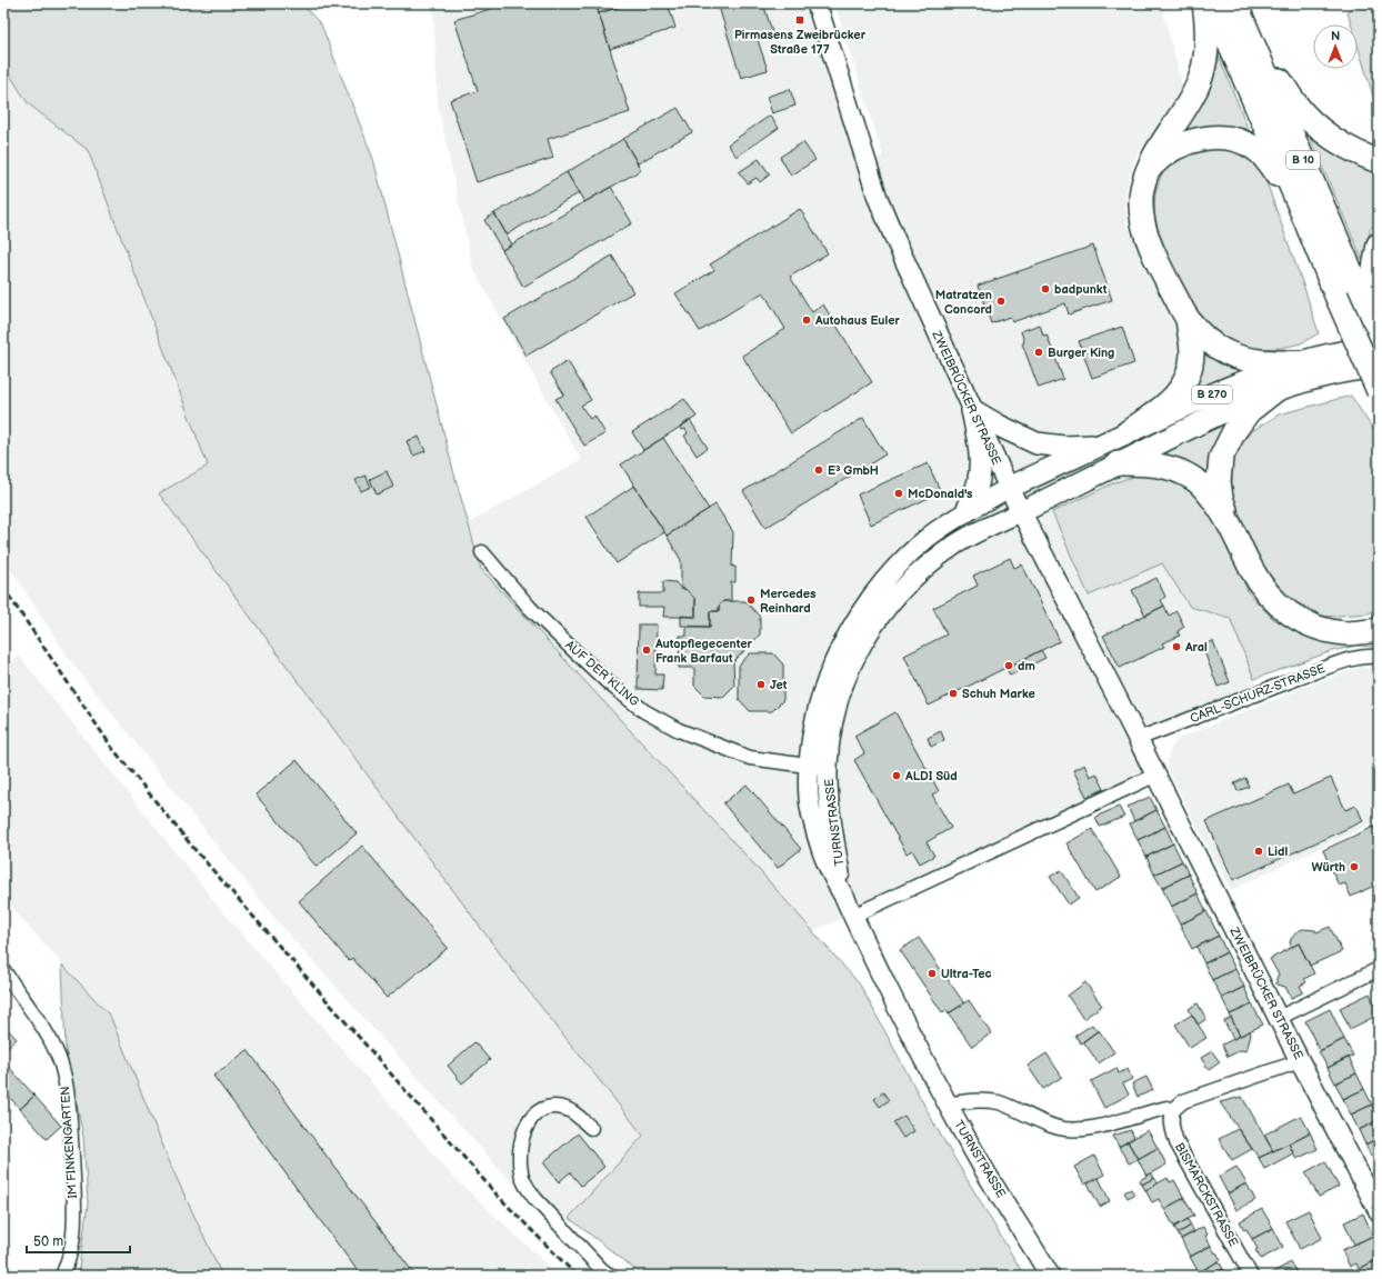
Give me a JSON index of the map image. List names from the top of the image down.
{
  "streets": {
    "highway": ["B 10"],
    "main road": ["B 270"],
    "street": [
      "ZWEIBRÜCKER STRASSE",
      "AUF DER KLING",
      "CARL-SCHURZ-STRASSE",
      "TURNSTRASSE",
      "IM FINKENGARTEN",
      "BISMARCKSTRASSE"
    ]
  },
  "crossings": [
    ["B 270", "ZWEIBRÜCKER STRASSE"],
    ["B 270", "TURNSTRASSE"],
    ["ZWEIBRÜCKER STRASSE", "CARL-SCHURZ-STRASSE"],
    ["ZWEIBRÜCKER STRASSE", "TURNSTRASSE"],
    ["AUF DER KLING", "TURNSTRASSE"]
  ],
  "places": {
    "transit": ["Pirmasens Zweibrücker Straße 177"],
    "other": [
      "badpunkt",
      "Matratzen Concord",
      "Autohaus Euler",
      "Burger King",
      "E³ GmbH",
      "McDonald's",
      "Mercedes Reinhard",
      "Aral",
      "Autopflegecenter Frank Barfaut",
      "dm",
      "Jet",
      "Schuh Marke",
      "ALDI Süd",
      "Lidl",
      "Würth",
      "Ultra-Tec"
    ]
  },
  "scale_bar": "50 m",
  "north": "top"
}
